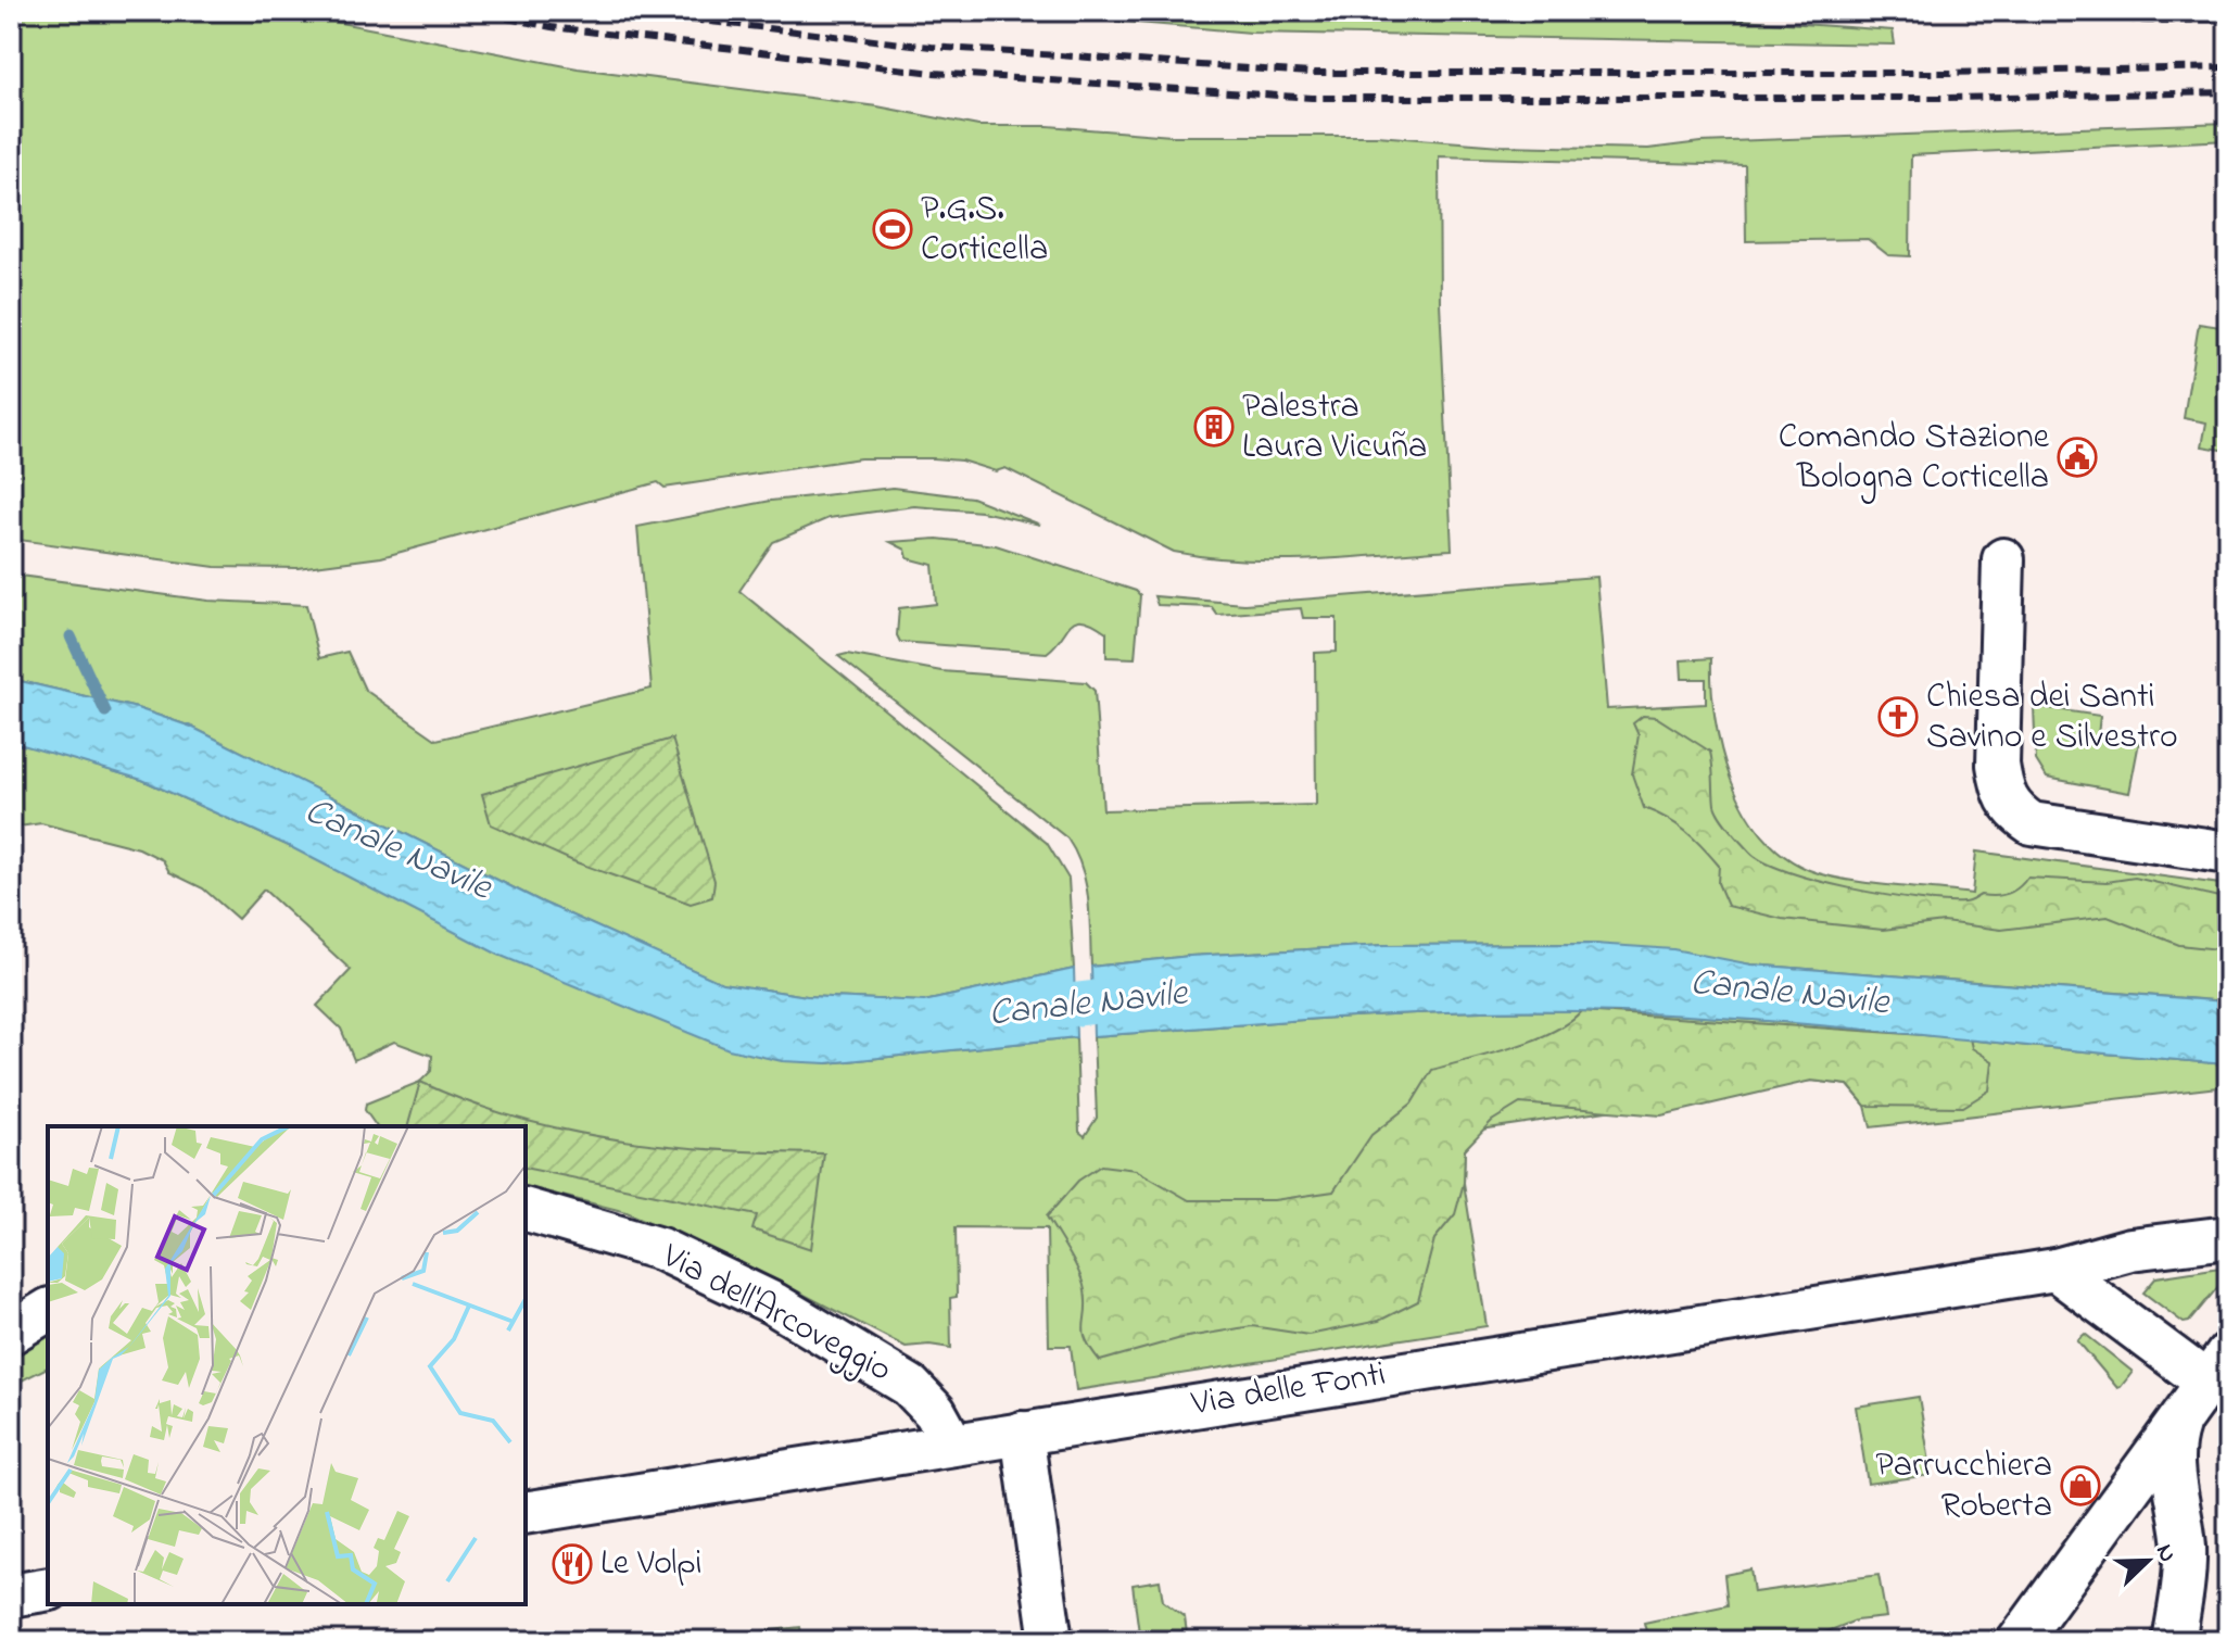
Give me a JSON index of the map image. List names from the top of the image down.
{
  "streets": {
    "street": ["Via dell'Arcoveggio", "Via delle Fonti"]
  },
  "crossings": [
    ["Via dell'Arcoveggio", "Via delle Fonti"]
  ],
  "water": ["Canale Navile"],
  "places": {
    "sports": ["P.G.S. Corticella"],
    "building": ["Palestra Laura Vicuña"],
    "public building": ["Comando Stazione Bologna Corticella"],
    "church": ["Chiesa dei Santi Savino e Silvestro"],
    "shop": ["Parrucchiera Roberta"],
    "restaurant": ["Le Volpi"]
  },
  "north": "top right"
}
